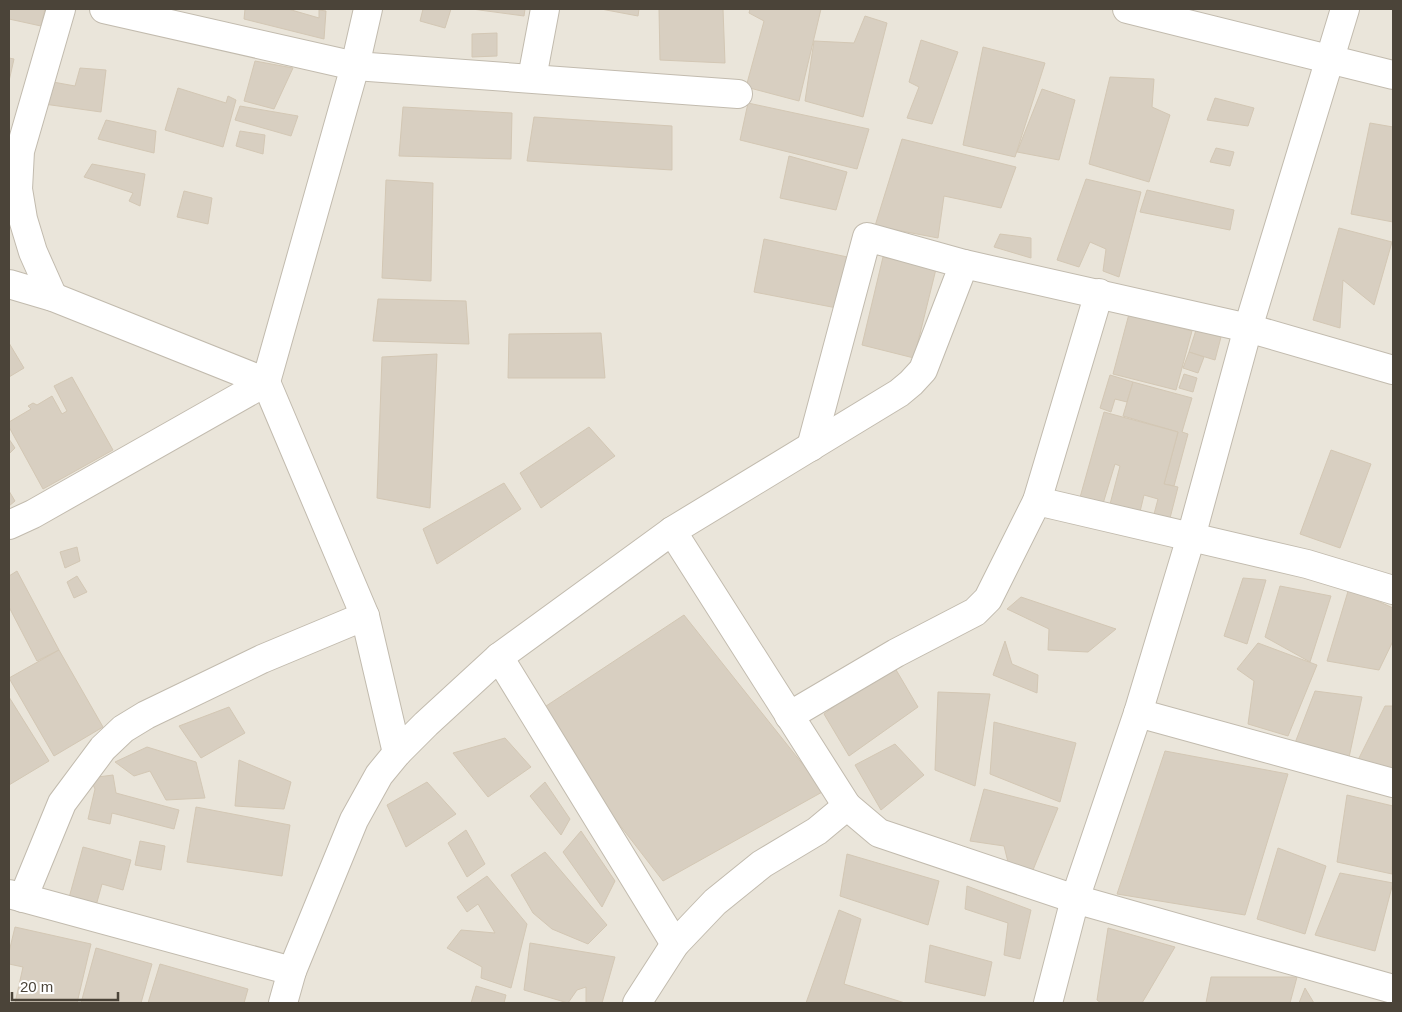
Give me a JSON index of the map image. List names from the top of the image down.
{
  "scale_bar": "20 m"
}
